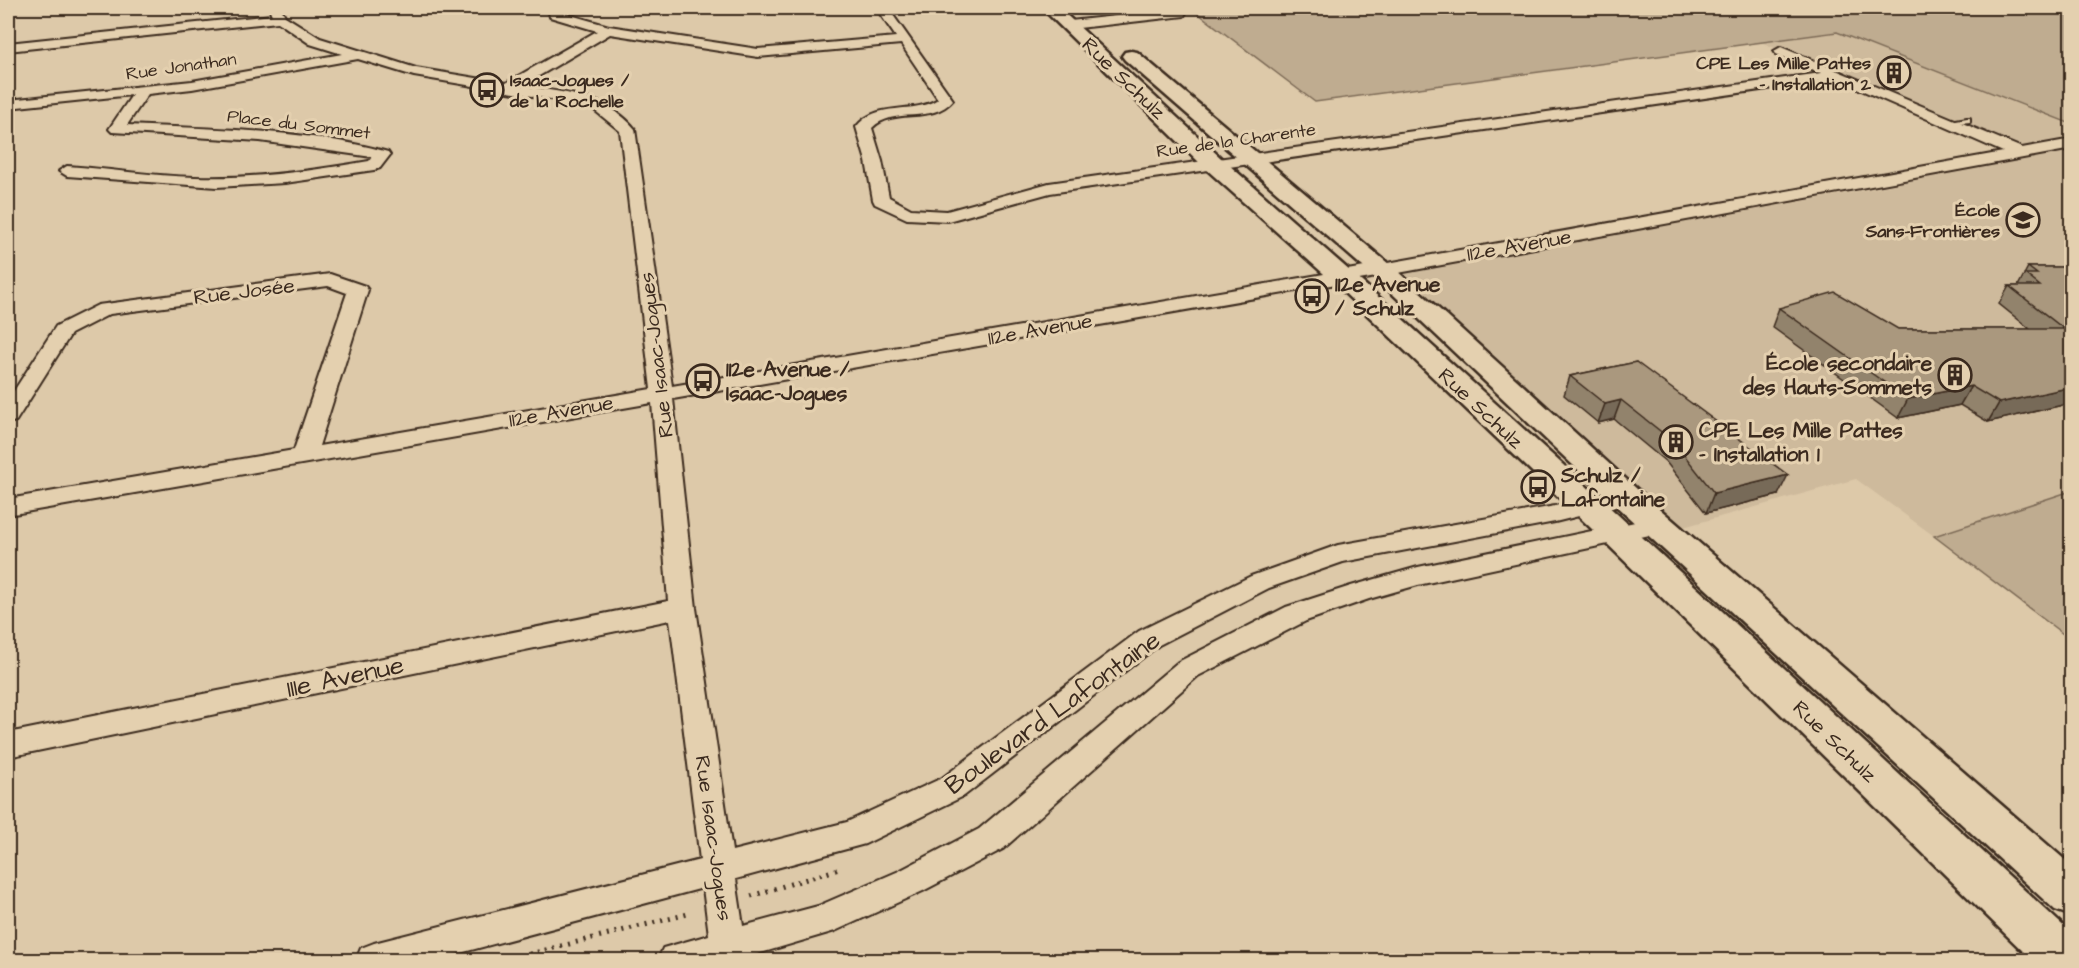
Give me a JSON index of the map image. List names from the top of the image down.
{
  "streets": {
    "street": [
      "Rue Jonathan",
      "Rue Schulz",
      "Place du Sommet",
      "Rue de la Charente",
      "112e Avenue",
      "Rue Josée",
      "Rue Isaac-Jogues",
      "111e Avenue",
      "Boulevard Lafontaine"
    ]
  },
  "crossings": [
    ["Rue Jonathan", "Place du Sommet"],
    ["Rue Jonathan", "Rue Isaac-Jogues"],
    ["Rue Schulz", "Rue de la Charente"],
    ["Rue Schulz", "112e Avenue"],
    ["Rue Schulz", "Boulevard Lafontaine"],
    ["112e Avenue", "Rue Josée"],
    ["112e Avenue", "Rue Isaac-Jogues"],
    ["Rue Isaac-Jogues", "111e Avenue"],
    ["Rue Isaac-Jogues", "Boulevard Lafontaine"]
  ],
  "places": {
    "building": ["CPE Les Mille Pattes - Installation 2", "École secondaire des Hauts-Sommets", "CPE Les Mille Pattes - Installation 1"],
    "bus stop": [
      "Isaac-Jogues / de la Rochelle",
      "112e Avenue / Schulz",
      "112e Avenue / Isaac-Jogues",
      "Schulz / Lafontaine"
    ],
    "school or university": ["École Sans-Frontières"]
  }
}
